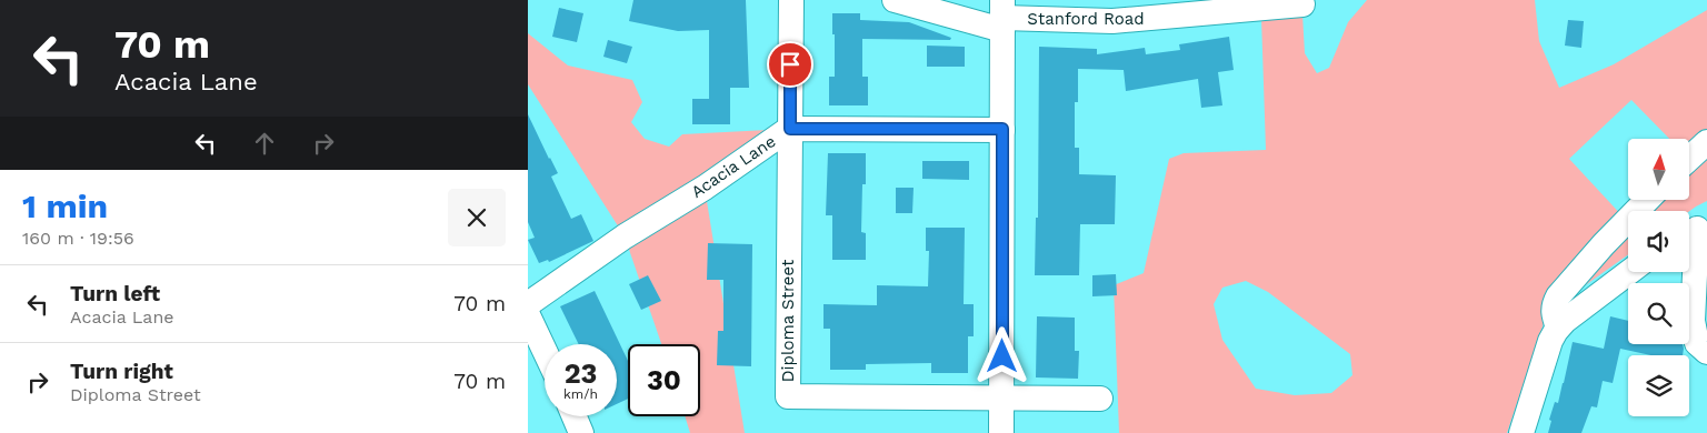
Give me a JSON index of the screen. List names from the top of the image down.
{
  "streets": {
    "street": ["Stanford Road", "Acacia Lane", "Diploma Street"]
  },
  "crossings": [
    ["Acacia Lane", "Diploma Street"]
  ],
  "north": "top",
  "page": {
    "turn": ["70 m", "Acacia Lane"],
    "heading": ["1 min", "160 m · 19:56"],
    "list": [
      {
        "name": "Turn left",
        "note": "Acacia Lane",
        "value": "70 m"
      },
      {
        "name": "Turn right",
        "note": "Diploma Street",
        "value": "70 m"
      }
    ],
    "speed": "23 km/h",
    "limit": "30"
  }
}
